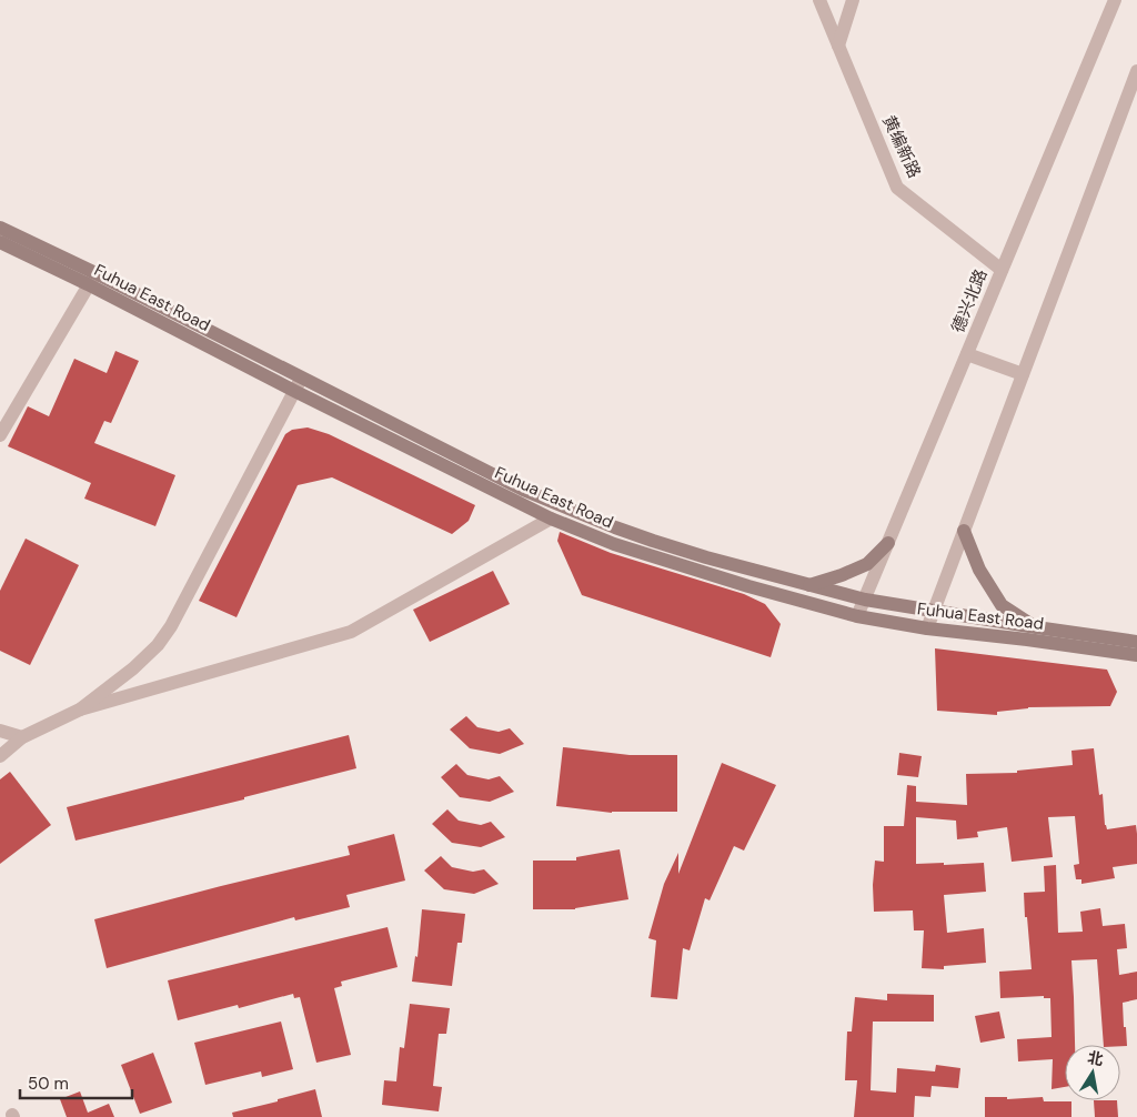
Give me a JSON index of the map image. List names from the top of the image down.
{
  "streets": {
    "main road": ["Fuhua East Road"],
    "street": ["黄编新路", "德兴北路"]
  },
  "crossings": [
    ["黄编新路", "德兴北路"],
    ["Fuhua East Road", "德兴北路"]
  ],
  "scale_bar": "50 m",
  "north": "top"
}
